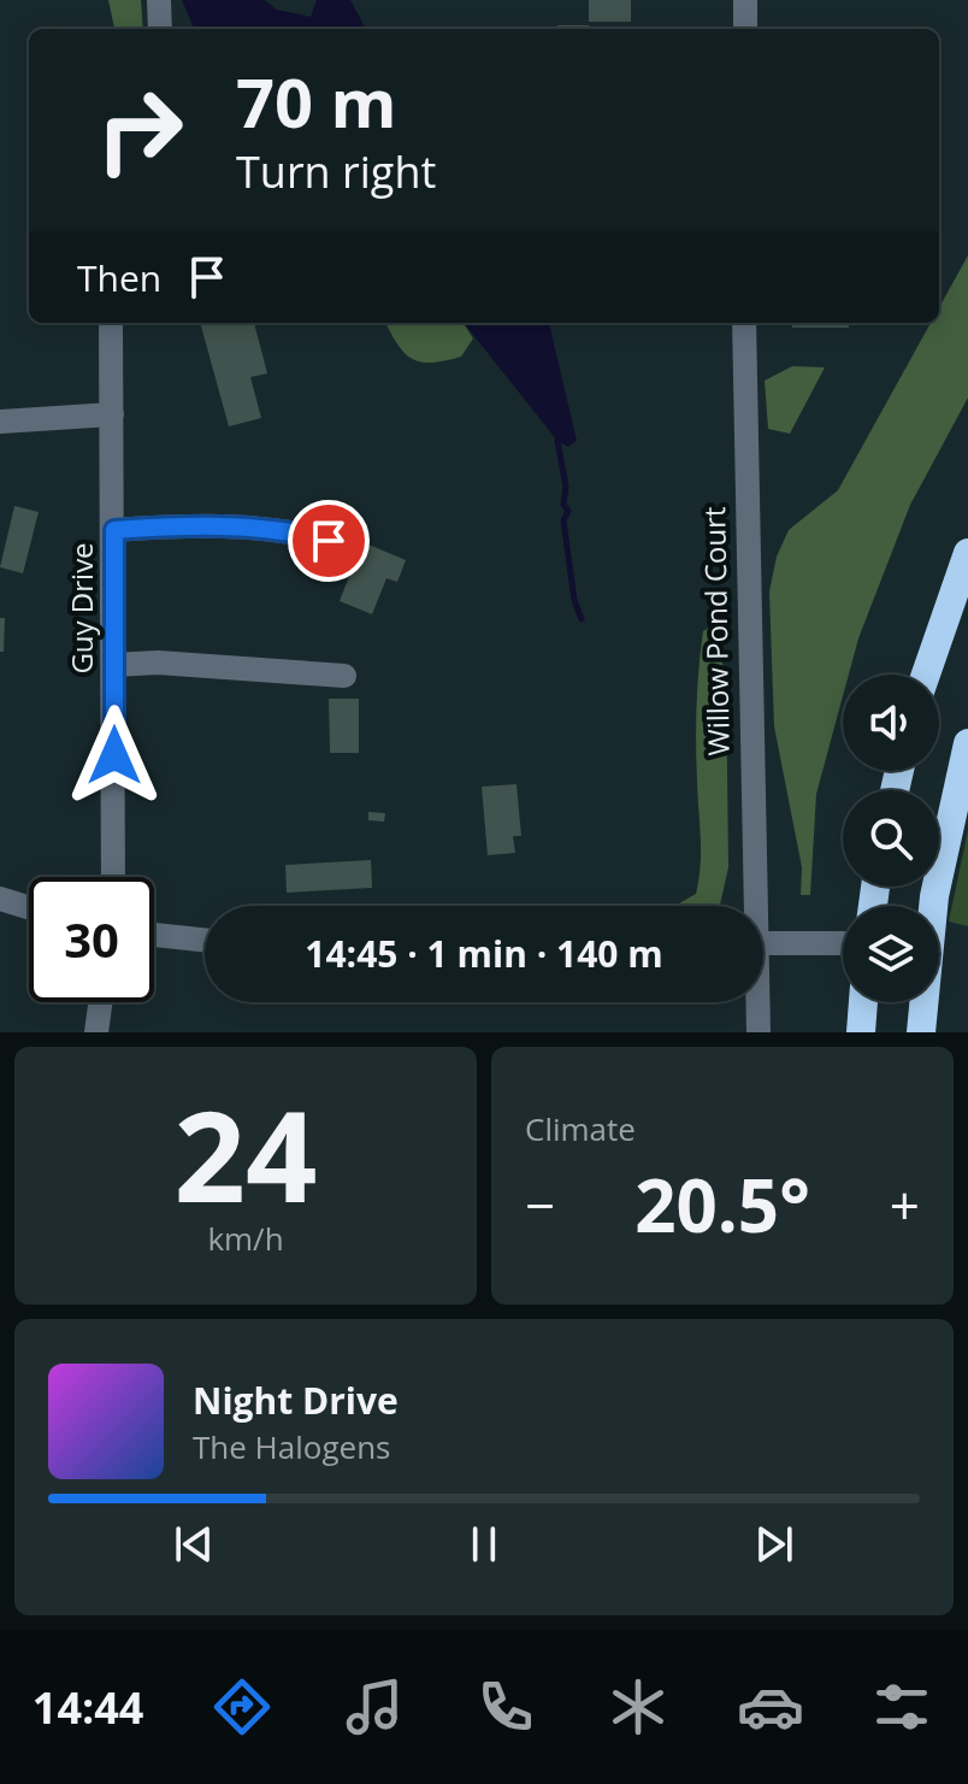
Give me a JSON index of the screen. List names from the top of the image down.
{
  "streets": {
    "street": ["Guy Drive", "Willow Pond Court"]
  },
  "page": {
    "turn": ["70 m", "Turn right"],
    "then": "Then",
    "limit": "30",
    "trip": "14:45 · 1 min · 140 m",
    "tile": [
      ["24", "km/h"],
      "Climate"
    ],
    "heat": ["−", "20.5°", "+"],
    "song": ["Night Drive", "The Halogens"],
    "tabs": "14:44"
  }
}
